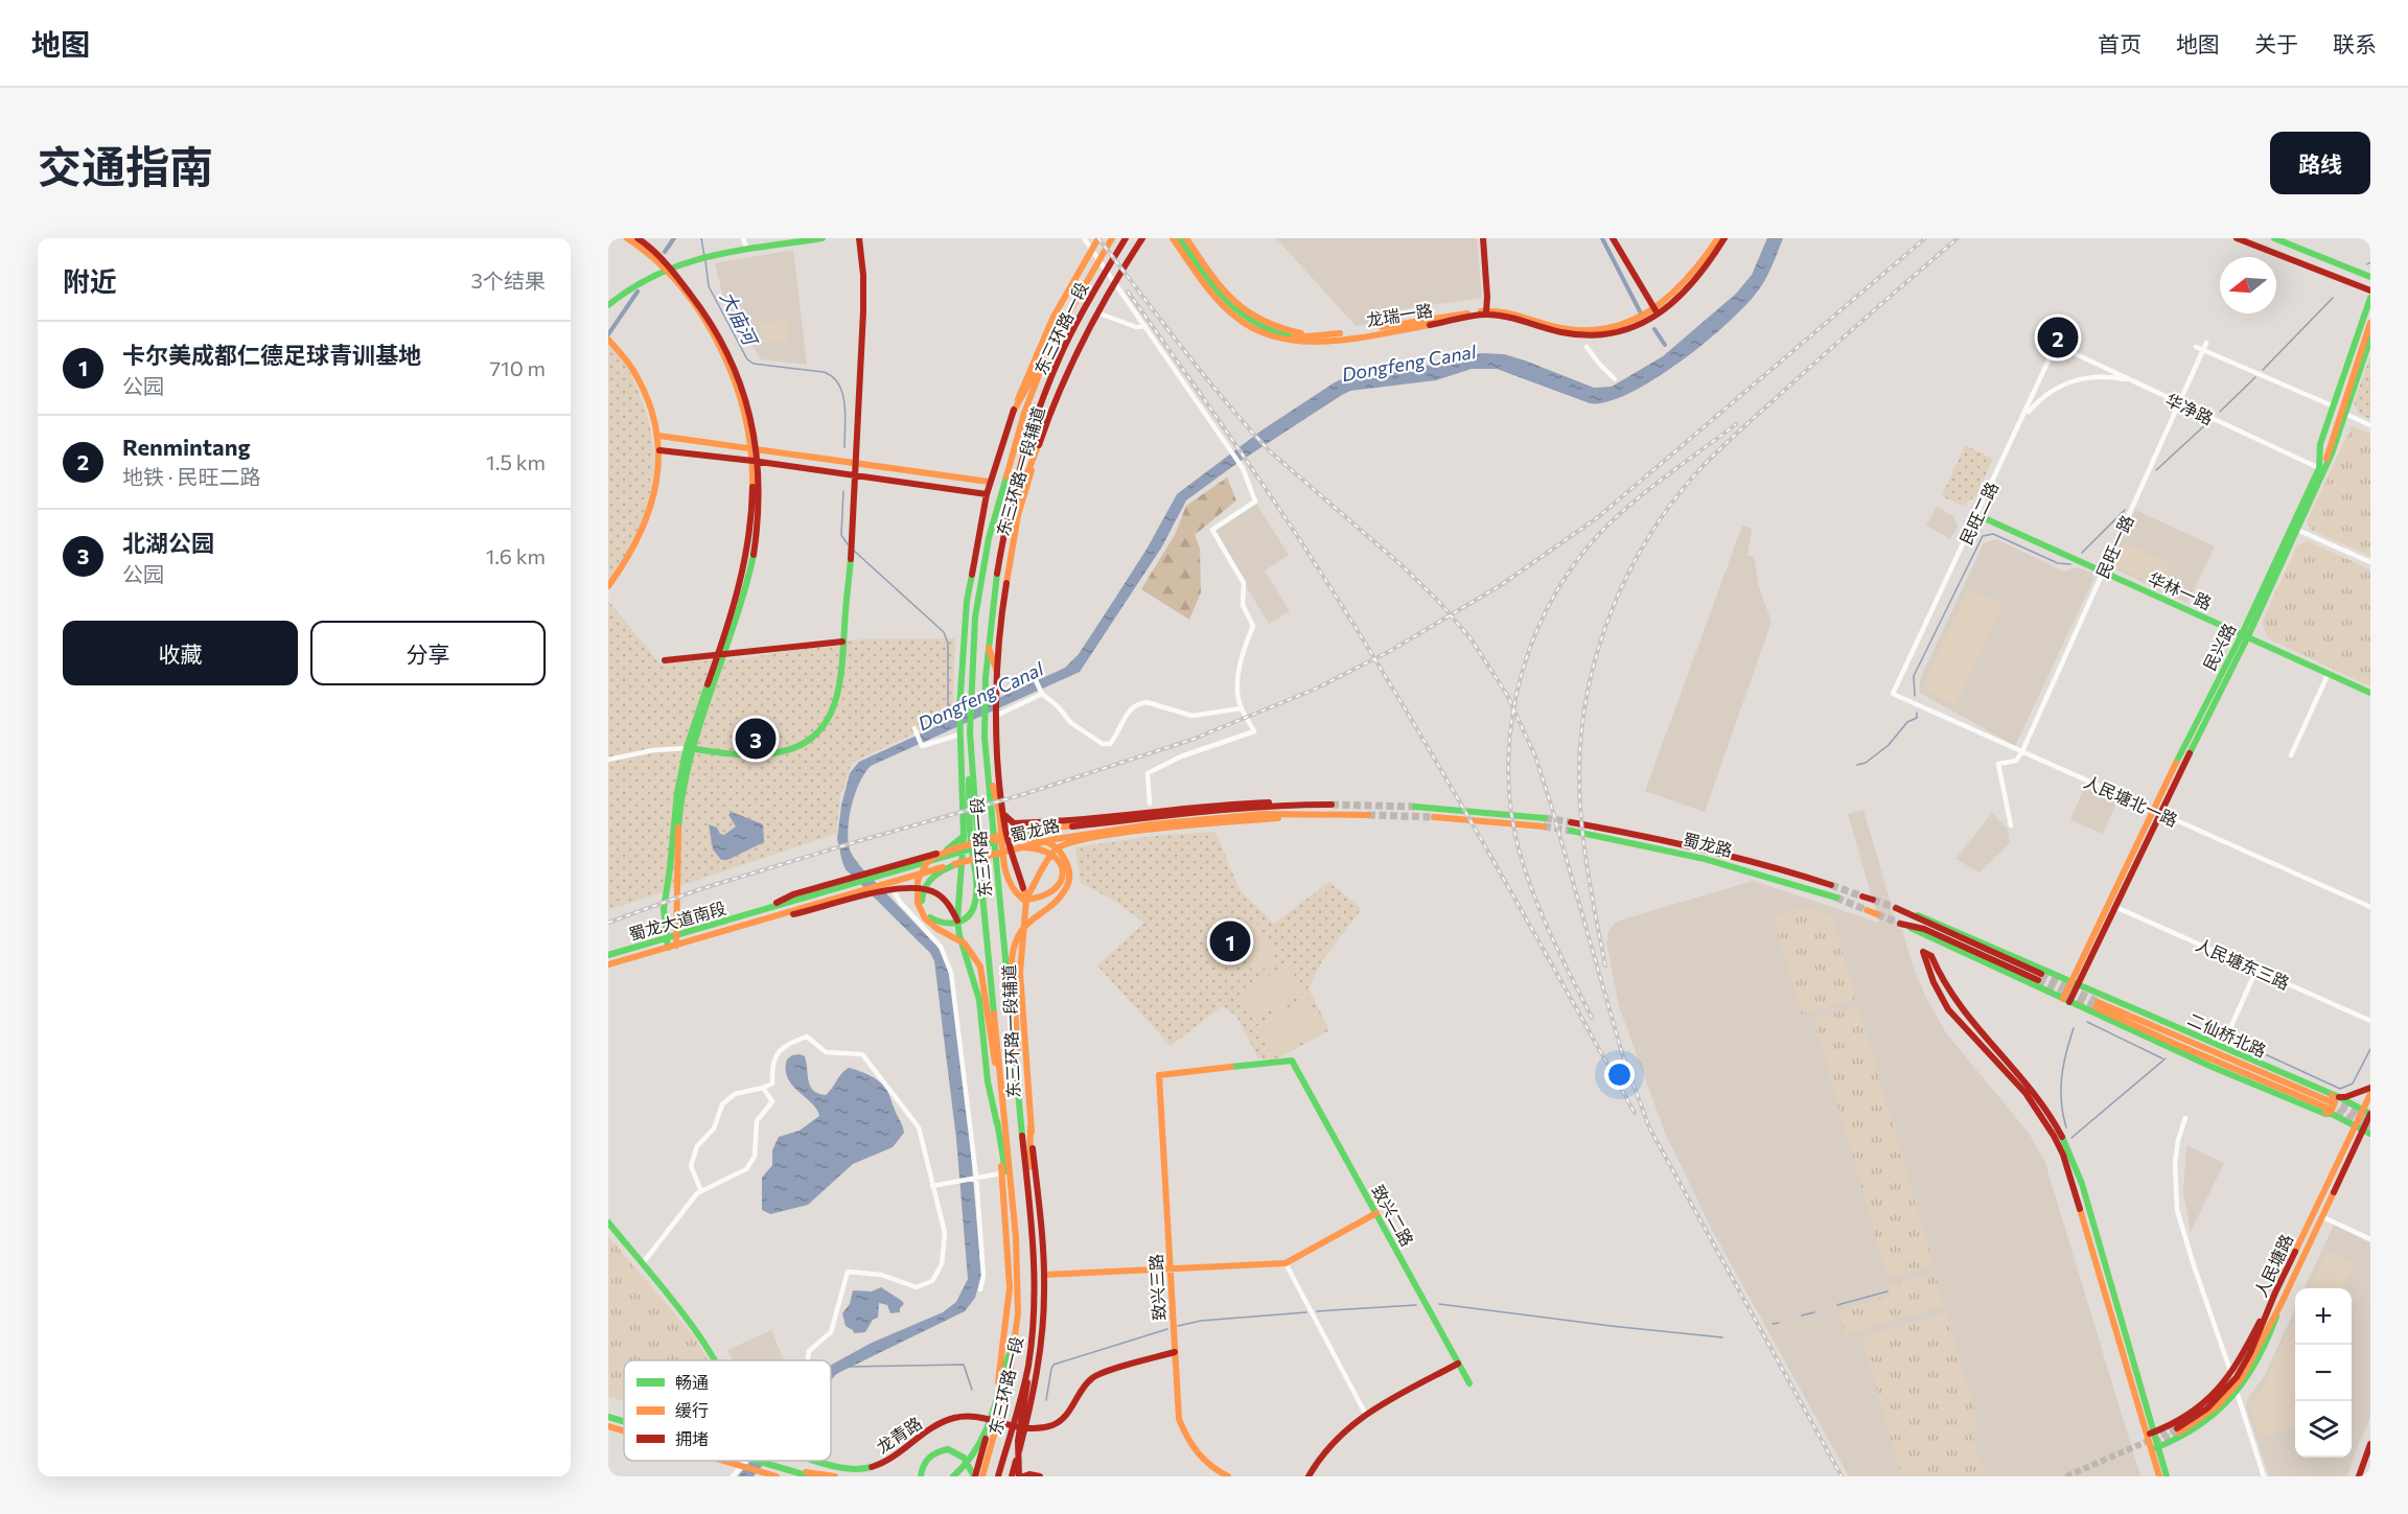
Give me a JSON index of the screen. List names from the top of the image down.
{
  "streets": {
    "main road": [
      "龙瑞一路",
      "东三环路一段",
      "东三环路一段辅道",
      "华林一路",
      "民兴路",
      "蜀龙路",
      "蜀龙大道南段",
      "二仙桥北路",
      "致兴二路",
      "人民塘路",
      "致兴三路",
      "龙青路"
    ],
    "street": [
      "华净路",
      "民旺二路",
      "民旺一路",
      "人民塘北一路",
      "人民塘东三路"
    ]
  },
  "crossings": [
    ["华净路", "民旺二路"],
    ["华净路", "民旺一路"],
    ["华净路", "民兴路"],
    ["东三环路一段辅道", "龙青路"],
    ["民旺二路", "华林一路"],
    ["民旺二路", "人民塘北一路"],
    ["民旺一路", "华林一路"],
    ["民旺一路", "人民塘北一路"],
    ["华林一路", "民兴路"],
    ["民兴路", "人民塘北一路"],
    ["民兴路", "人民塘东三路"],
    ["民兴路", "二仙桥北路"],
    ["蜀龙路", "蜀龙大道南段"],
    ["二仙桥北路", "人民塘路"],
    ["致兴二路", "致兴三路"],
    ["致兴三路", "龙青路"]
  ],
  "water": ["大庙河", "Dongfeng Canal"],
  "legend": ["畅通", "缓行", "拥堵"],
  "north": "left",
  "page": {
    "header": "地图",
    "nav": [
      "首页",
      "地图",
      "关于",
      "联系"
    ],
    "title": "交通指南",
    "buttons": [
      "路线",
      ["收藏", "分享"]
    ],
    "heading": ["附近", "3个结果"],
    "pins": ["2", "3", "1"],
    "list": [
      {
        "mark": "1",
        "name": "卡尔美成都仁德足球青训基地",
        "note": "公园",
        "value": "710 m"
      },
      {
        "mark": "2",
        "name": "Renmintang",
        "note": "地铁 · 民旺二路",
        "value": "1.5 km"
      },
      {
        "mark": "3",
        "name": "北湖公园",
        "note": "公园",
        "value": "1.6 km"
      }
    ],
    "map_buttons": ["+", "−"]
  }
}
